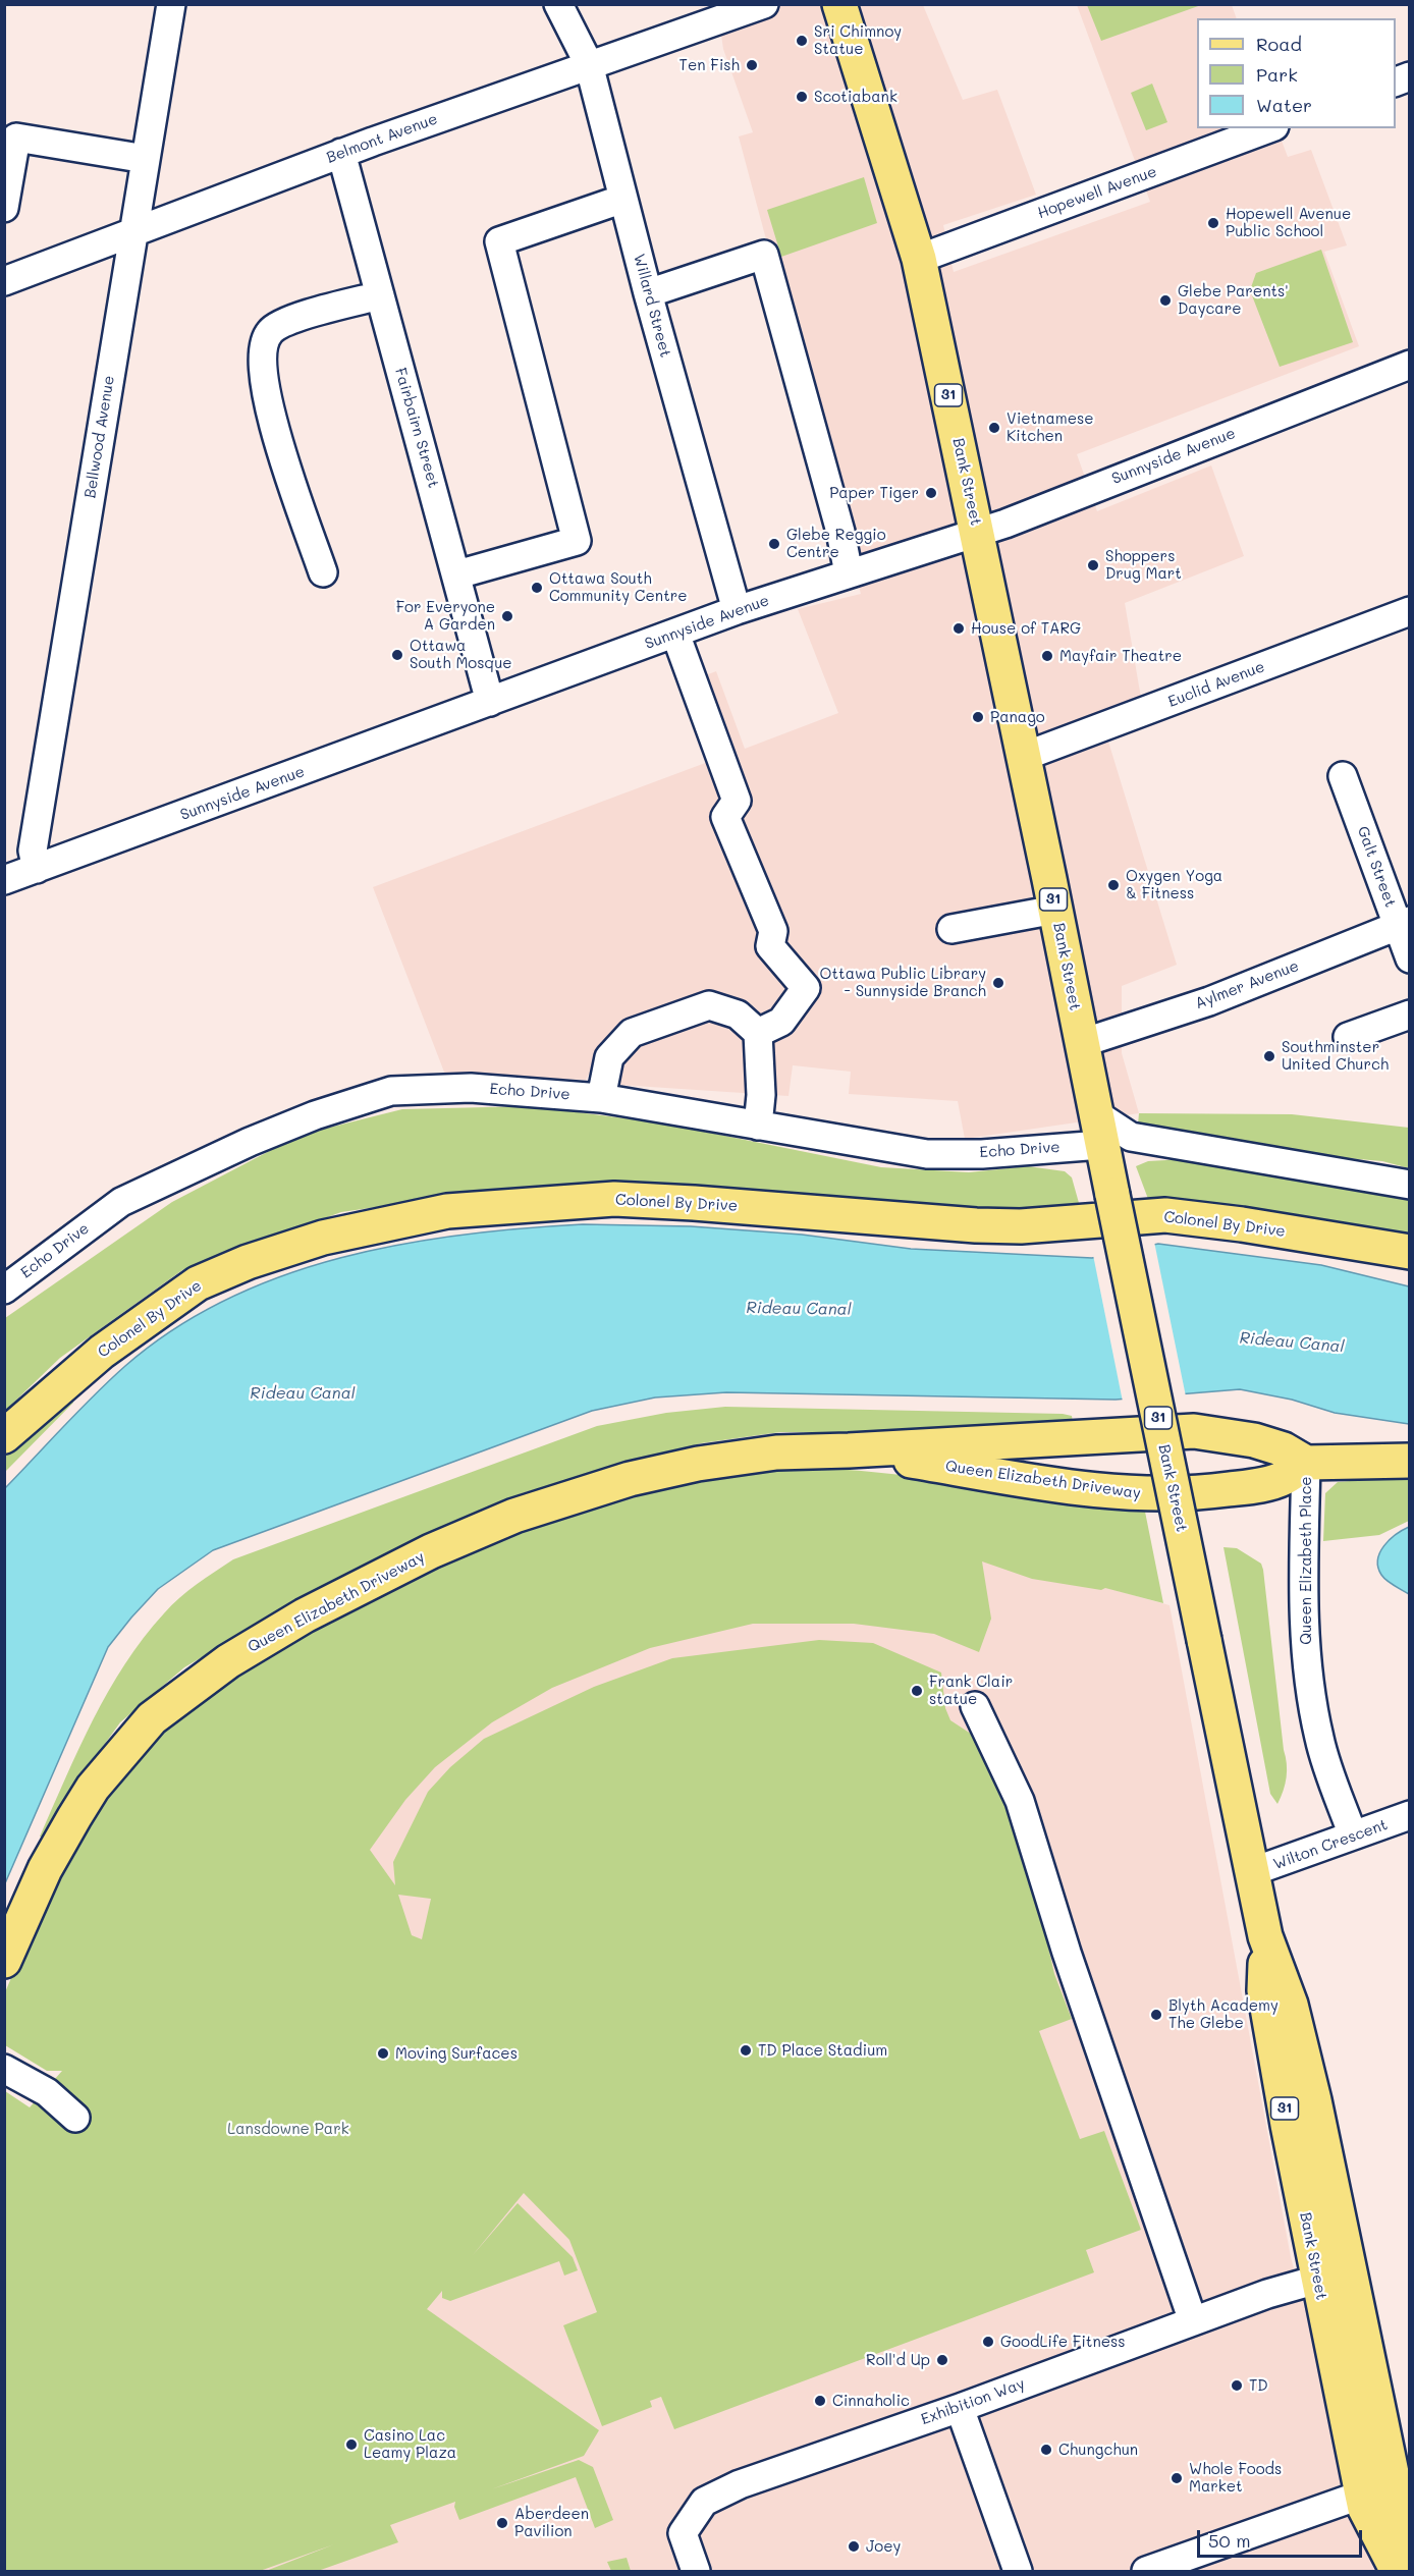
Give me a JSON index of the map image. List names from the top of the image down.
{
  "streets": {
    "main road": [
      "31",
      "Bank Street",
      "Colonel By Drive",
      "Queen Elizabeth Driveway"
    ],
    "street": [
      "Belmont Avenue",
      "Hopewell Avenue",
      "Willard Street",
      "Fairbairn Street",
      "Bellwood Avenue",
      "Sunnyside Avenue",
      "Euclid Avenue",
      "Galt Street",
      "Aylmer Avenue",
      "Echo Drive",
      "Queen Elizabeth Place",
      "Wilton Crescent",
      "Exhibition Way"
    ]
  },
  "crossings": [
    ["Belmont Avenue", "Willard Street"],
    ["Belmont Avenue", "Fairbairn Street"],
    ["Belmont Avenue", "Bellwood Avenue"],
    ["Hopewell Avenue", "Bank Street"],
    ["Willard Street", "Sunnyside Avenue"],
    ["Fairbairn Street", "Sunnyside Avenue"],
    ["Bellwood Avenue", "Sunnyside Avenue"],
    ["Sunnyside Avenue", "Bank Street"],
    ["Bank Street", "Euclid Avenue"],
    ["Bank Street", "Aylmer Avenue"],
    ["Bank Street", "Echo Drive"],
    ["Bank Street", "Wilton Crescent"],
    ["Bank Street", "Exhibition Way"],
    ["Galt Street", "Aylmer Avenue"],
    ["Queen Elizabeth Driveway", "Queen Elizabeth Place"],
    ["Queen Elizabeth Place", "Wilton Crescent"]
  ],
  "water": ["Rideau Canal"],
  "parks": ["Lansdowne Park"],
  "places": [
    "Sri Chimnoy Statue",
    "Ten Fish",
    "Scotiabank",
    "Hopewell Avenue Public School",
    "Glebe Parents' Daycare",
    "Vietnamese Kitchen",
    "Paper Tiger",
    "Glebe Reggio Centre",
    "Shoppers Drug Mart",
    "Ottawa South Community Centre",
    "For Everyone A Garden",
    "House of TARG",
    "Ottawa South Mosque",
    "Mayfair Theatre",
    "Panago",
    "Oxygen Yoga & Fitness",
    "Ottawa Public Library - Sunnyside Branch",
    "Southminster United Church",
    "Frank Clair statue",
    "Blyth Academy The Glebe",
    "TD Place Stadium",
    "Moving Surfaces",
    "GoodLife Fitness",
    "Roll'd Up",
    "TD",
    "Cinnaholic",
    "Casino Lac Leamy Plaza",
    "Chungchun",
    "Whole Foods Market",
    "Aberdeen Pavilion",
    "Joey"
  ],
  "legend": ["Road", "Park", "Water"],
  "scale_bar": "50 m"
}
